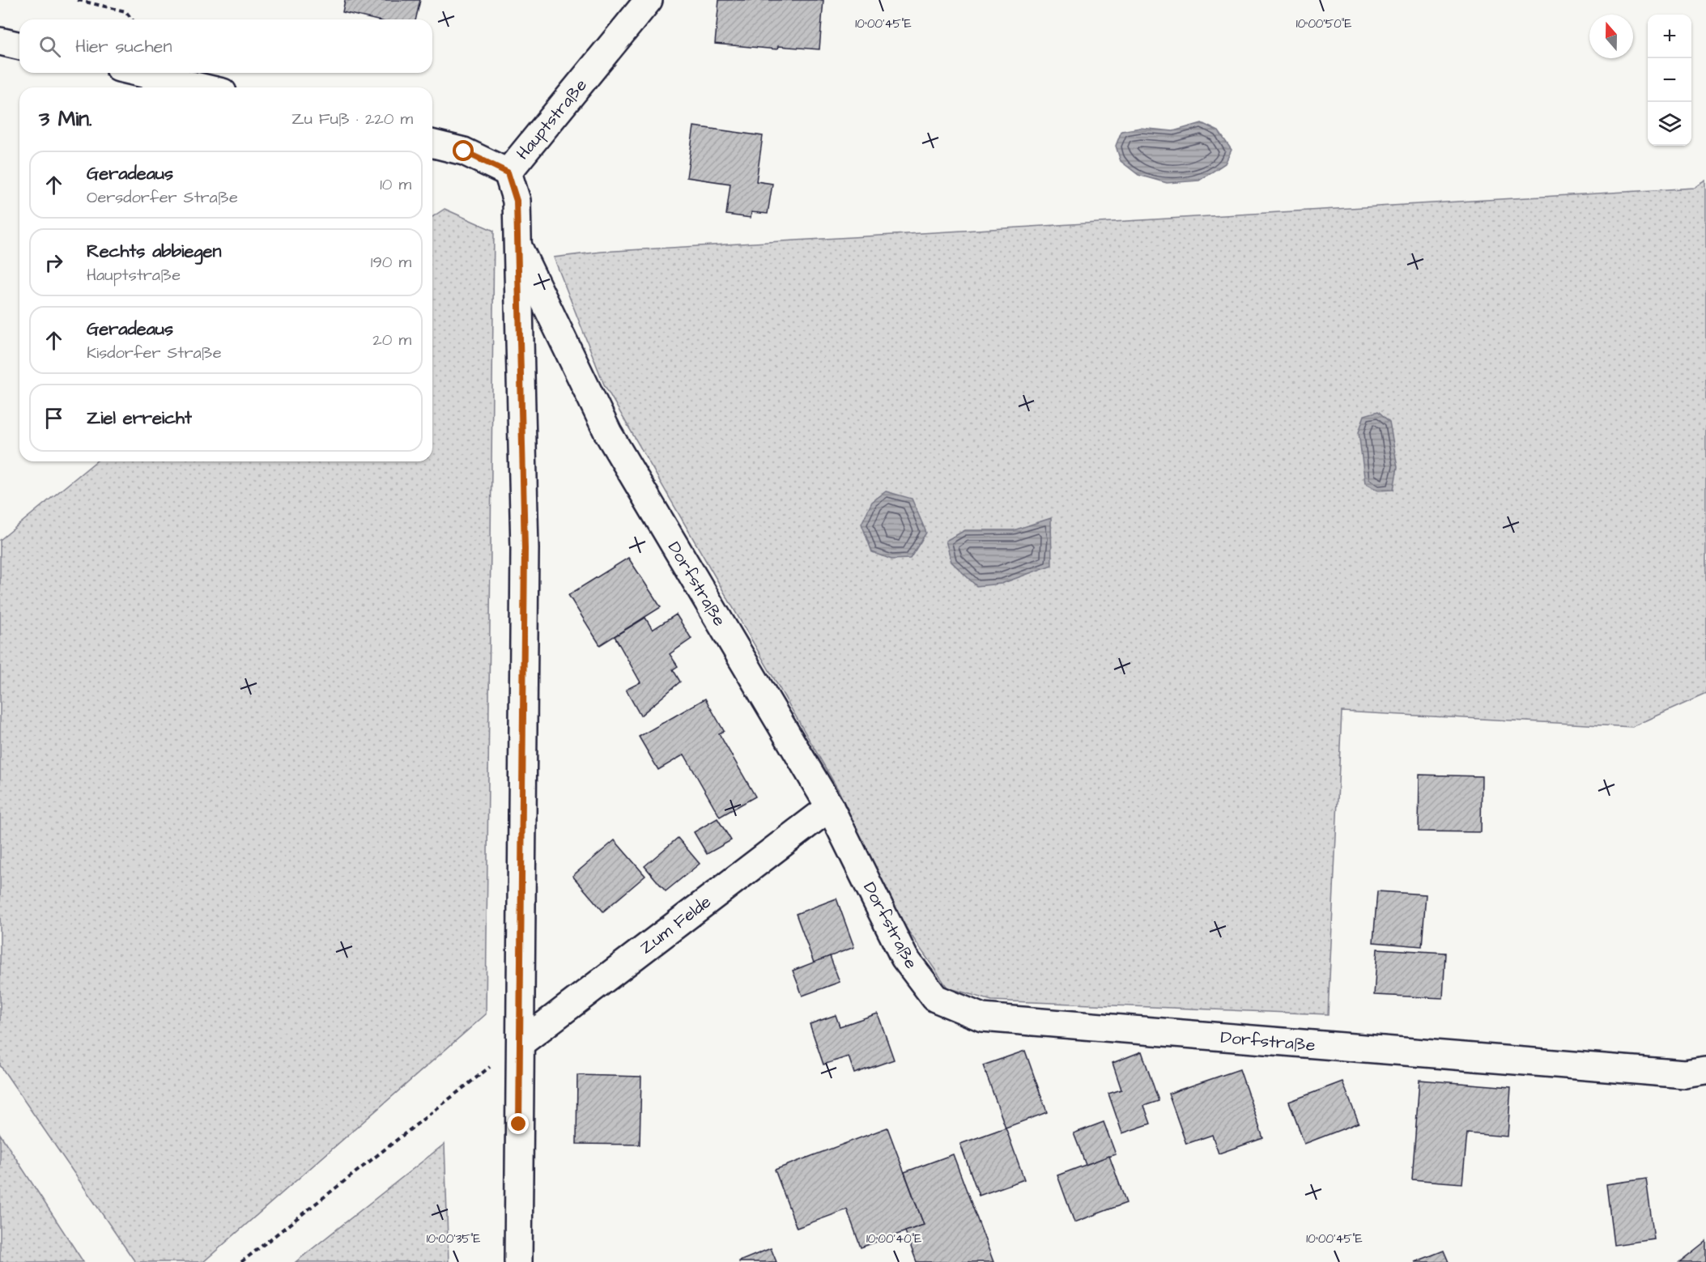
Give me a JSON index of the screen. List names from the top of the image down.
{
  "streets": {
    "street": ["Hauptstraße", "Dorfstraße", "Zum Felde"]
  },
  "crossings": [
    ["Hauptstraße", "Dorfstraße"],
    ["Hauptstraße", "Zum Felde"],
    ["Dorfstraße", "Zum Felde"]
  ],
  "north": "top",
  "page": {
    "map_buttons": ["+", "−"],
    "search": "Hier suchen",
    "heading": ["3 Min.", "Zu Fuß · 220 m"],
    "list": [
      ["Geradeaus", "Oersdorfer Straße", "10 m"],
      ["Rechts abbiegen", "Hauptstraße", "190 m"],
      ["Geradeaus", "Kisdorfer Straße", "20 m"],
      "Ziel erreicht"
    ]
  },
  "coordinates": [
    "10°00'45\"E",
    "10°00'50\"E",
    "10°00'35\"E",
    "10°00'40\"E"
  ]
}
